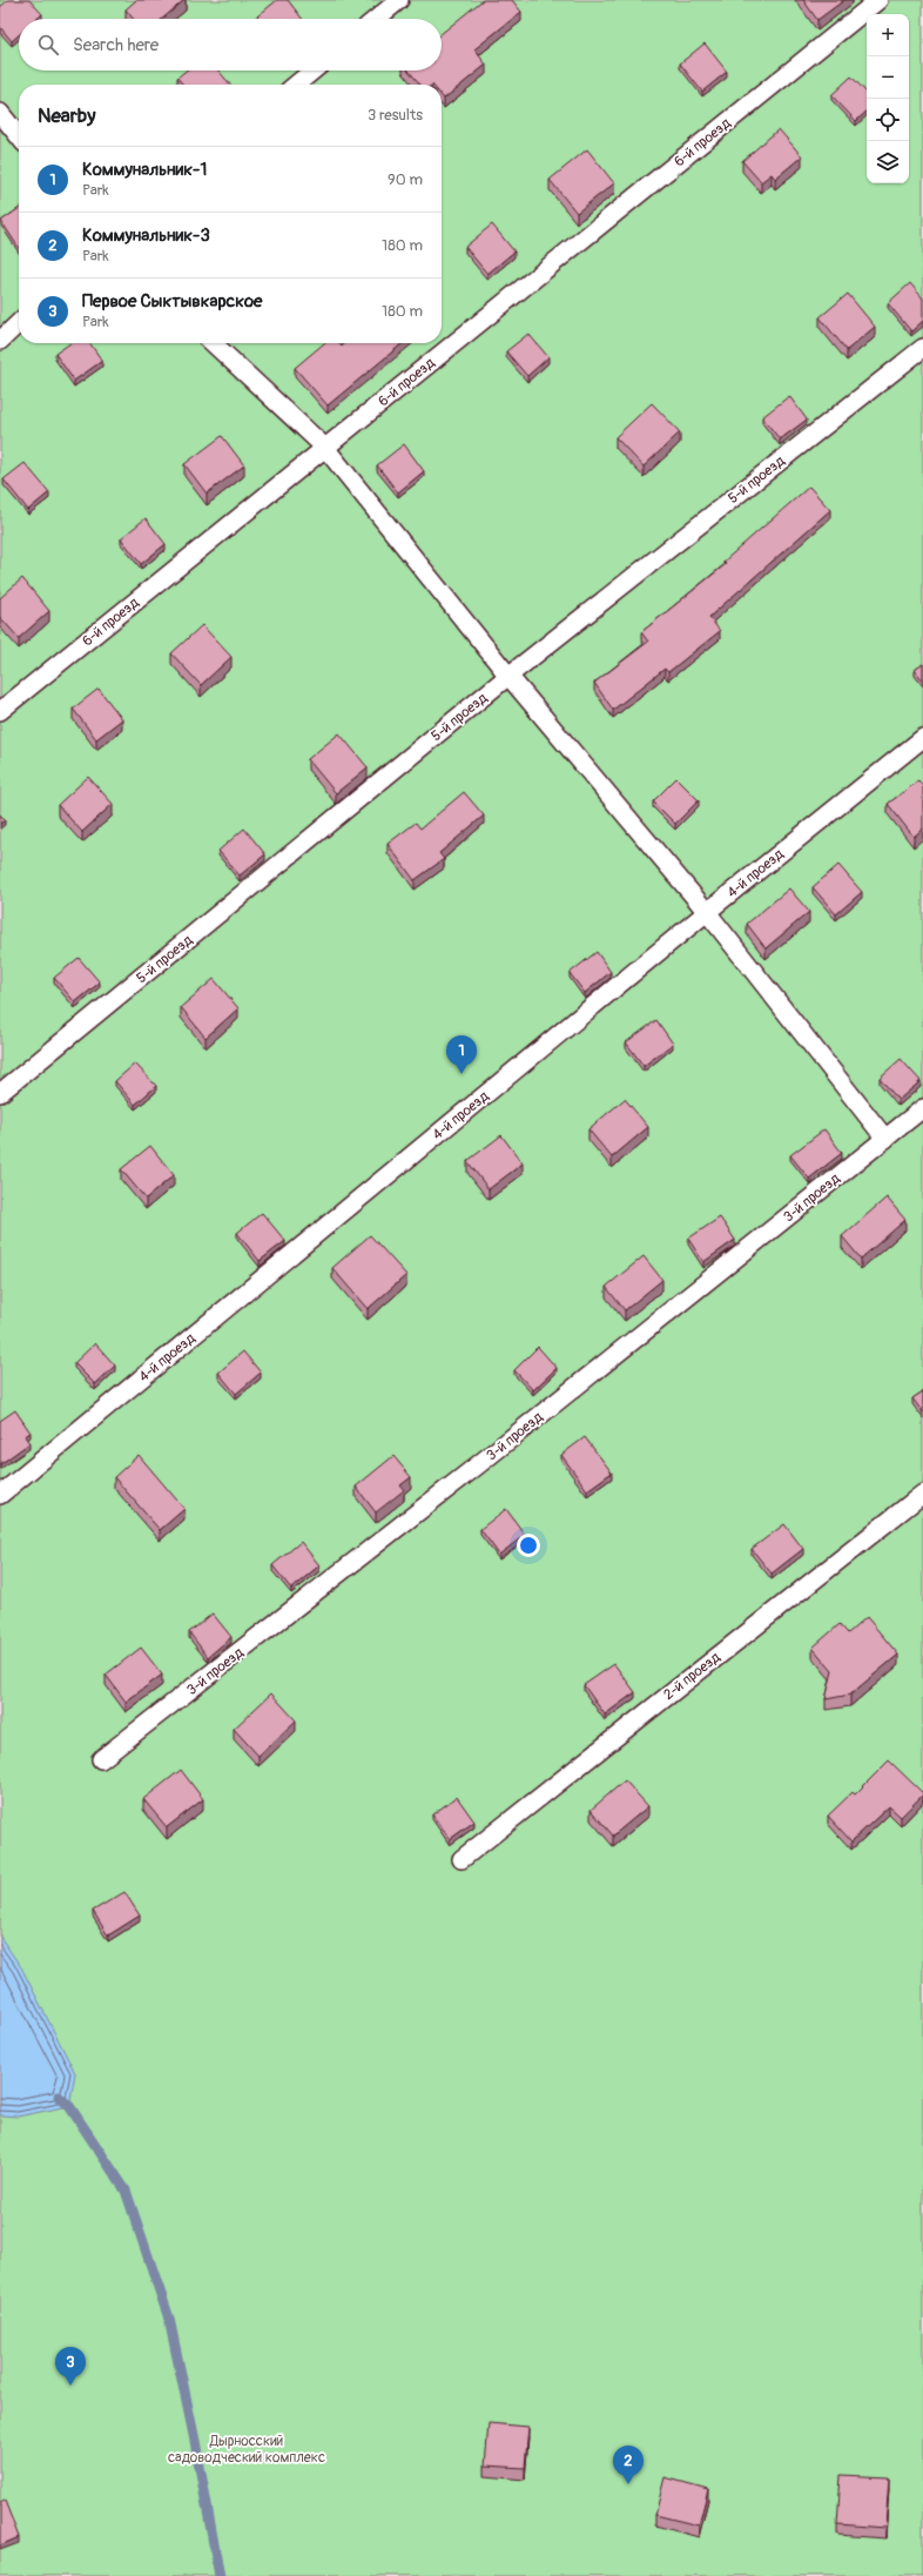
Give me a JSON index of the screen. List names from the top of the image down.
{
  "streets": {
    "lane": [
      "6-й проезд",
      "5-й проезд",
      "4-й проезд",
      "3-й проезд",
      "2-й проезд"
    ]
  },
  "parks": ["Дырносский садоводческий комплекс"],
  "page": {
    "map_buttons": ["+", "−"],
    "search": "Search here",
    "heading": ["Nearby", "3 results"],
    "list": [
      {
        "mark": "1",
        "name": "Коммунальник-1",
        "note": "Park",
        "value": "90 m"
      },
      {
        "mark": "2",
        "name": "Коммунальник-3",
        "note": "Park",
        "value": "180 m"
      },
      {
        "mark": "3",
        "name": "Первое Сыктывкарское",
        "note": "Park",
        "value": "180 m"
      }
    ],
    "pins": ["1", "3", "2"]
  }
}
